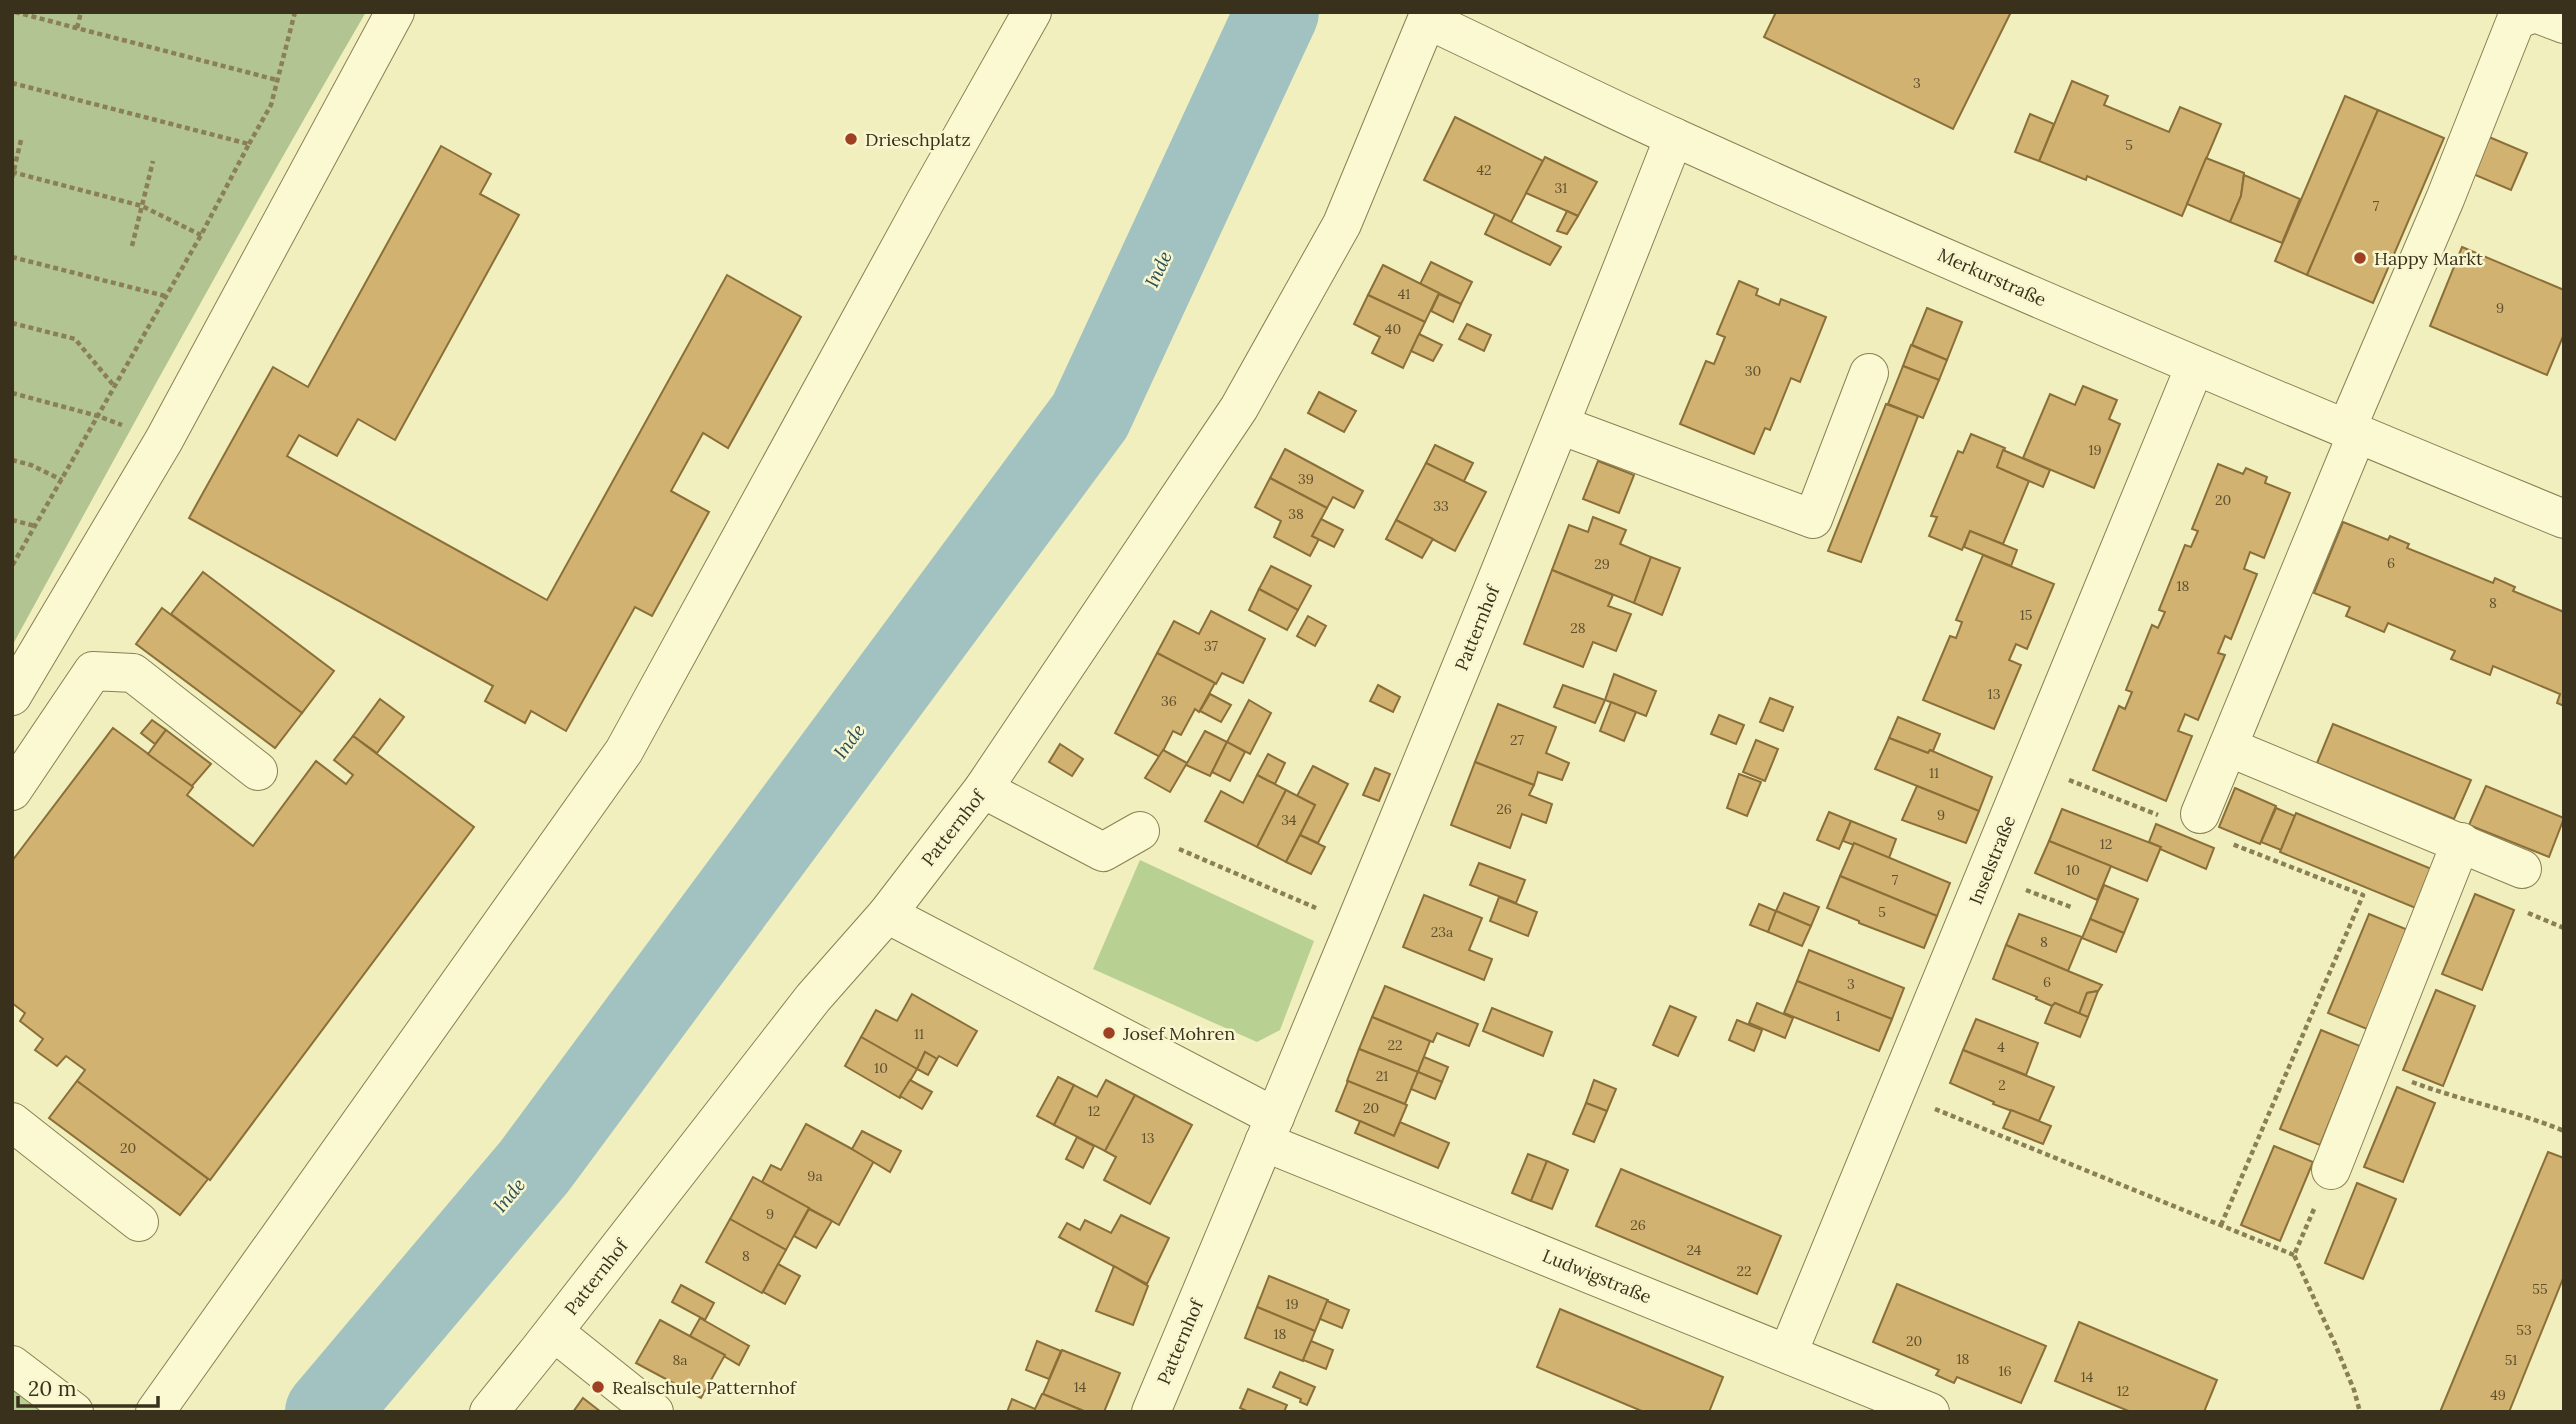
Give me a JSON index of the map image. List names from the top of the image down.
{
  "streets": {
    "street": [
      "Merkurstraße",
      "Patternhof",
      "Inselstraße",
      "Ludwigstraße"
    ]
  },
  "crossings": [
    ["Merkurstraße", "Patternhof"],
    ["Merkurstraße", "Inselstraße"],
    ["Patternhof", "Ludwigstraße"],
    ["Inselstraße", "Ludwigstraße"]
  ],
  "water": ["Inde"],
  "places": [
    "Drieschplatz",
    "Happy Markt",
    "Josef Mohren",
    "Realschule Patternhof"
  ],
  "house_numbers": [
    "3",
    "5",
    "42",
    "31",
    "7",
    "41",
    "9",
    "40",
    "30",
    "19",
    "39",
    "20",
    "33",
    "38",
    "6",
    "29",
    "18",
    "8",
    "15",
    "28",
    "37",
    "13",
    "36",
    "27",
    "11",
    "26",
    "9",
    "34",
    "12",
    "10",
    "7",
    "5",
    "23a",
    "8",
    "6",
    "3",
    "1",
    "11",
    "22",
    "4",
    "10",
    "21",
    "2",
    "20",
    "12",
    "13",
    "20",
    "9a",
    "9",
    "26",
    "24",
    "8",
    "22",
    "55",
    "19",
    "53",
    "18",
    "20",
    "18",
    "8a",
    "51",
    "16",
    "14",
    "14",
    "12",
    "49"
  ],
  "scale_bar": "20 m"
}
